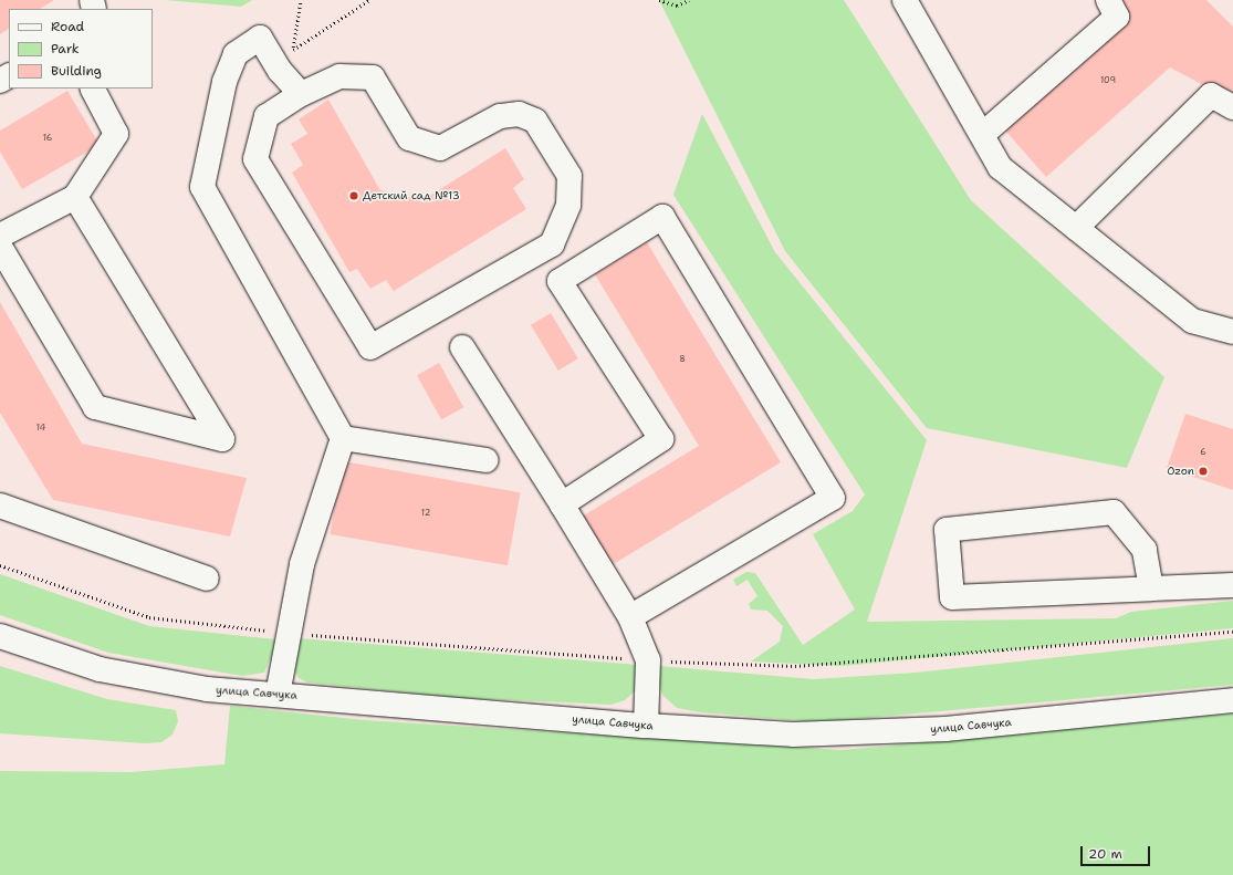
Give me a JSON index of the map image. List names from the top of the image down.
{
  "streets": {
    "street": ["улица Савчука"]
  },
  "places": ["Детский сад №13", "Ozon"],
  "house_numbers": [
    "109",
    "16",
    "8",
    "14",
    "6",
    "12"
  ],
  "legend": ["Road", "Park", "Building"],
  "scale_bar": "20 m"
}
